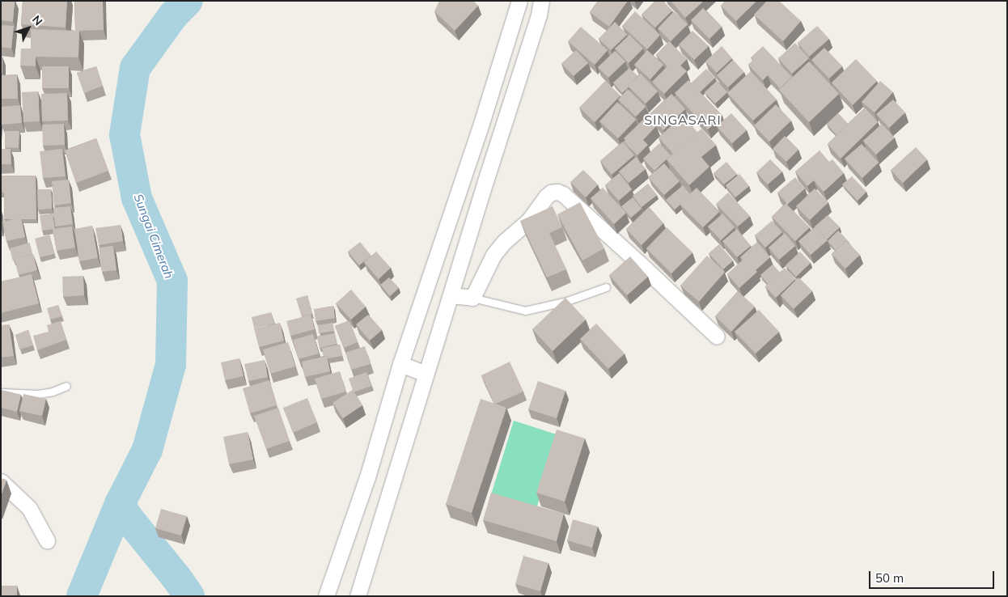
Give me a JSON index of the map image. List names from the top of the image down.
{
  "districts": ["SINGASARI"],
  "water": ["Sungai Cimerah"],
  "scale_bar": "50 m",
  "north": "top right"
}
